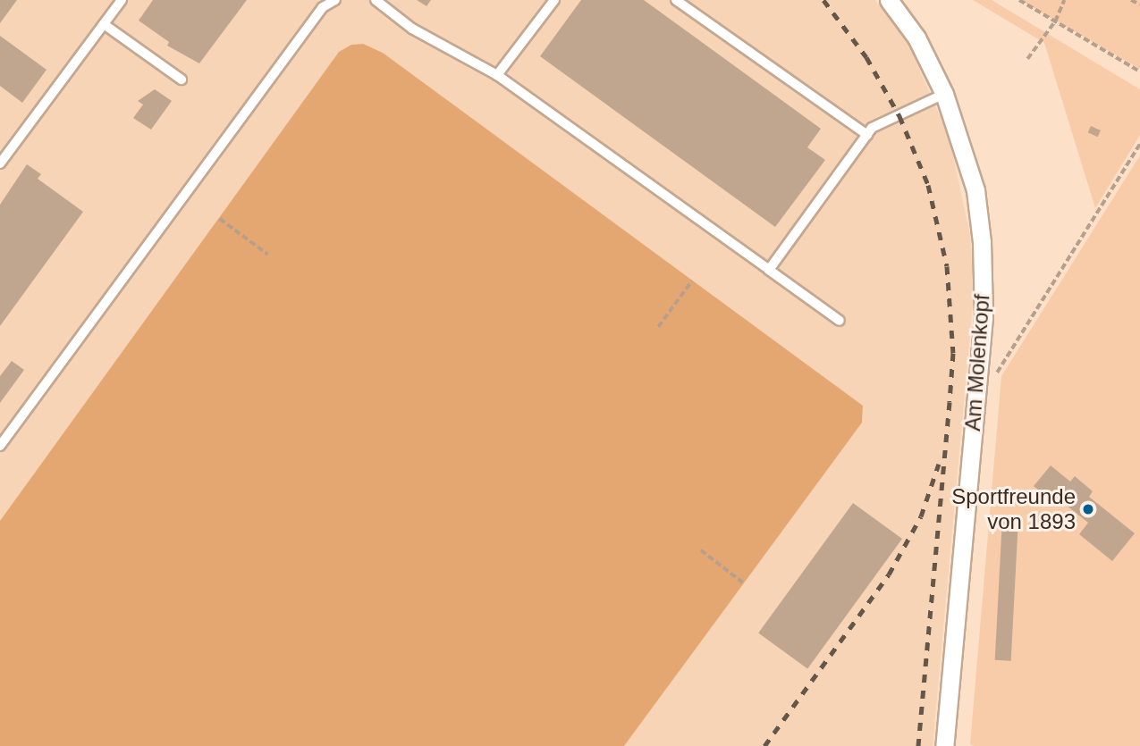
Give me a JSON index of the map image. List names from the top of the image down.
{
  "streets": {
    "street": ["Am Molenkopf"]
  },
  "places": ["Sportfreunde von 1893"]
}
